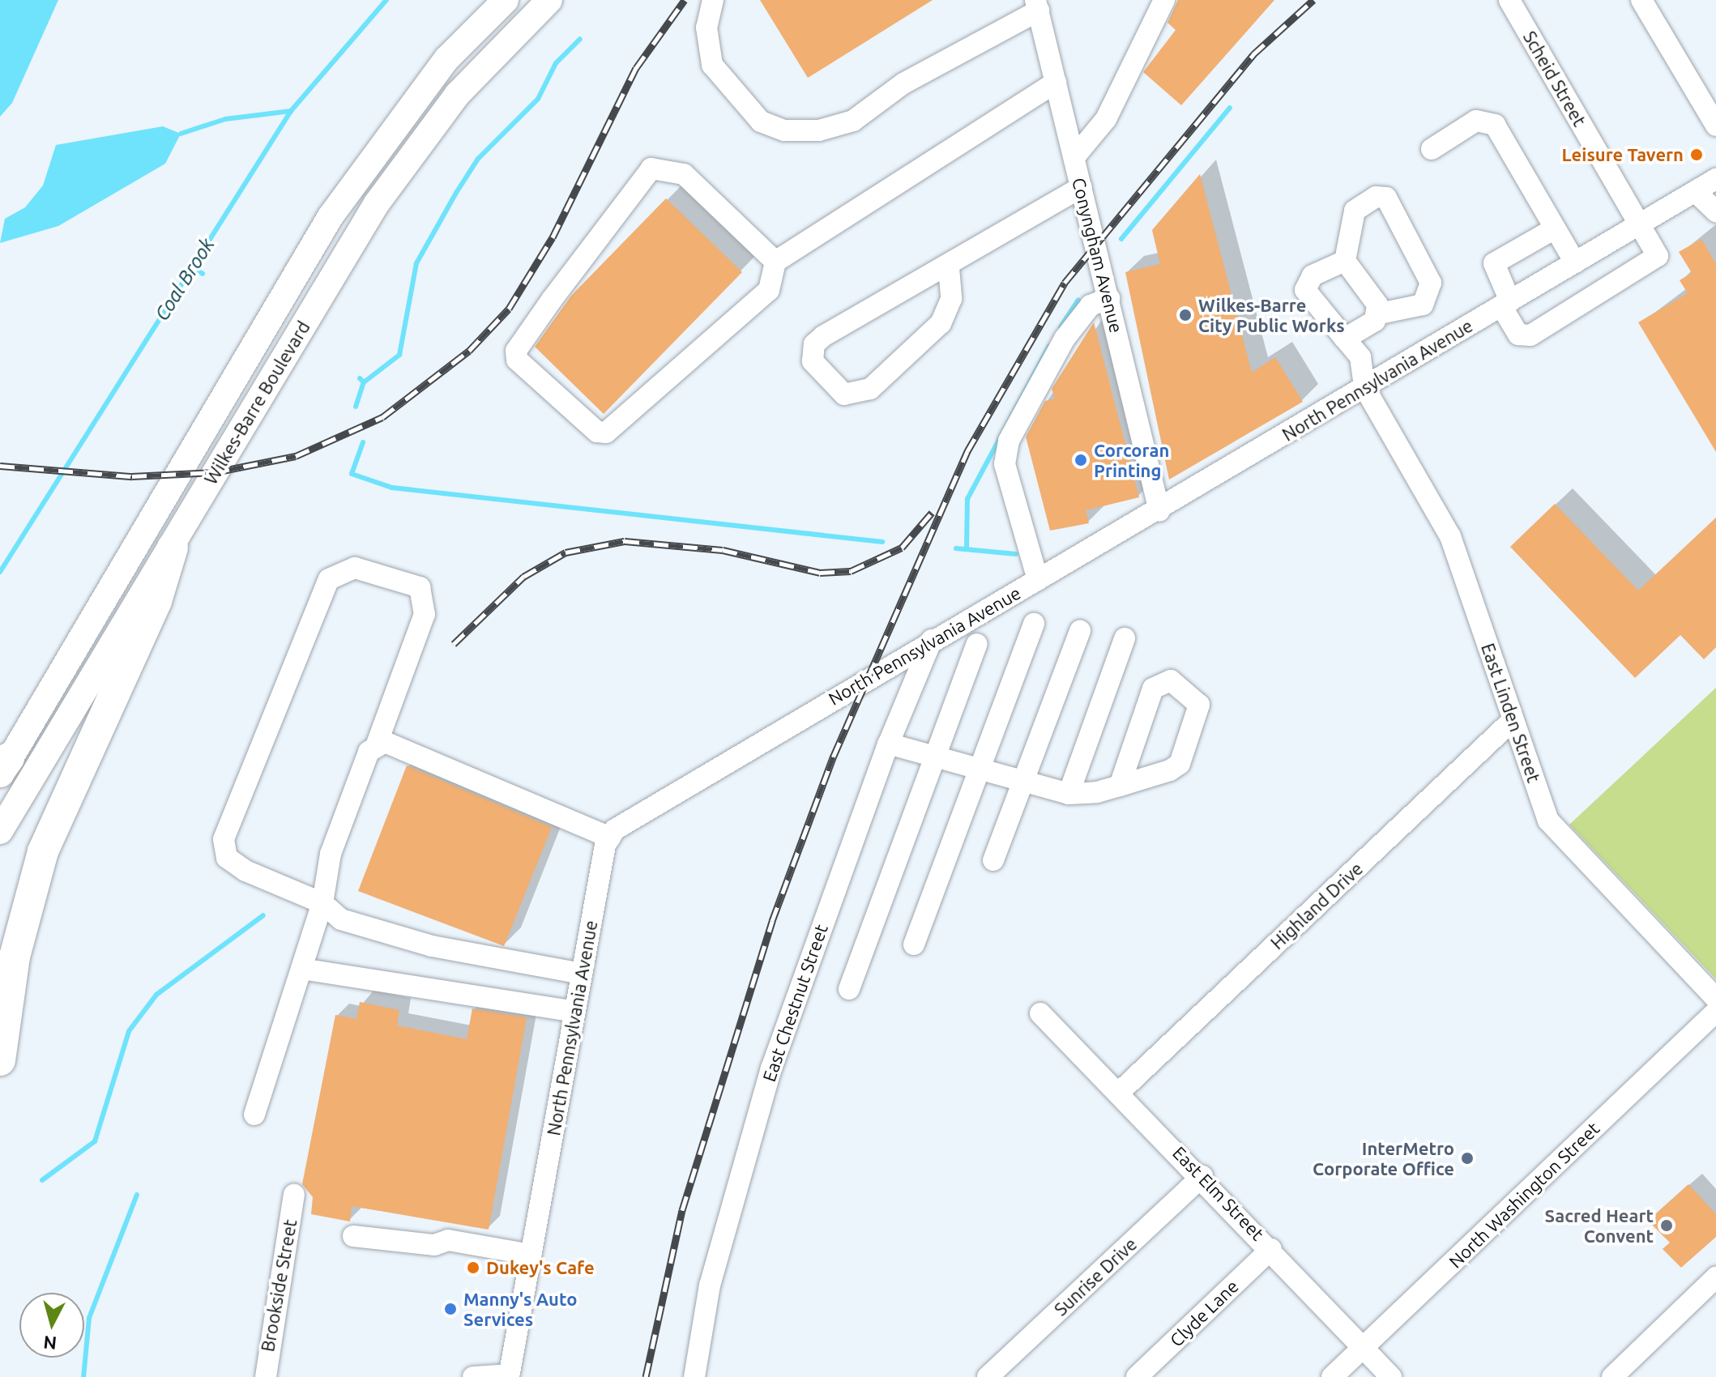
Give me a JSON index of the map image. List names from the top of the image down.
{
  "streets": {
    "main road": ["Wilkes-Barre Boulevard"],
    "street": [
      "Scheid Street",
      "Conyngham Avenue",
      "North Pennsylvania Avenue",
      "East Linden Street",
      "Highland Drive",
      "East Chestnut Street",
      "East Elm Street",
      "North Washington Street",
      "Sunrise Drive",
      "Brookside Street",
      "Clyde Lane"
    ]
  },
  "crossings": [
    ["Scheid Street", "North Pennsylvania Avenue"],
    ["Conyngham Avenue", "North Pennsylvania Avenue"],
    ["North Pennsylvania Avenue", "East Linden Street"],
    ["North Pennsylvania Avenue", "East Chestnut Street"],
    ["East Linden Street", "Highland Drive"],
    ["Highland Drive", "East Elm Street"],
    ["East Elm Street", "North Washington Street"],
    ["East Elm Street", "Sunrise Drive"],
    ["East Elm Street", "Clyde Lane"]
  ],
  "water": ["Coal Brook"],
  "places": [
    "Leisure Tavern",
    "Wilkes-Barre City Public Works",
    "Corcoran Printing",
    "InterMetro Corporate Office",
    "Sacred Heart Convent",
    "Dukey's Cafe",
    "Manny's Auto Services"
  ],
  "north": "bottom"
}
